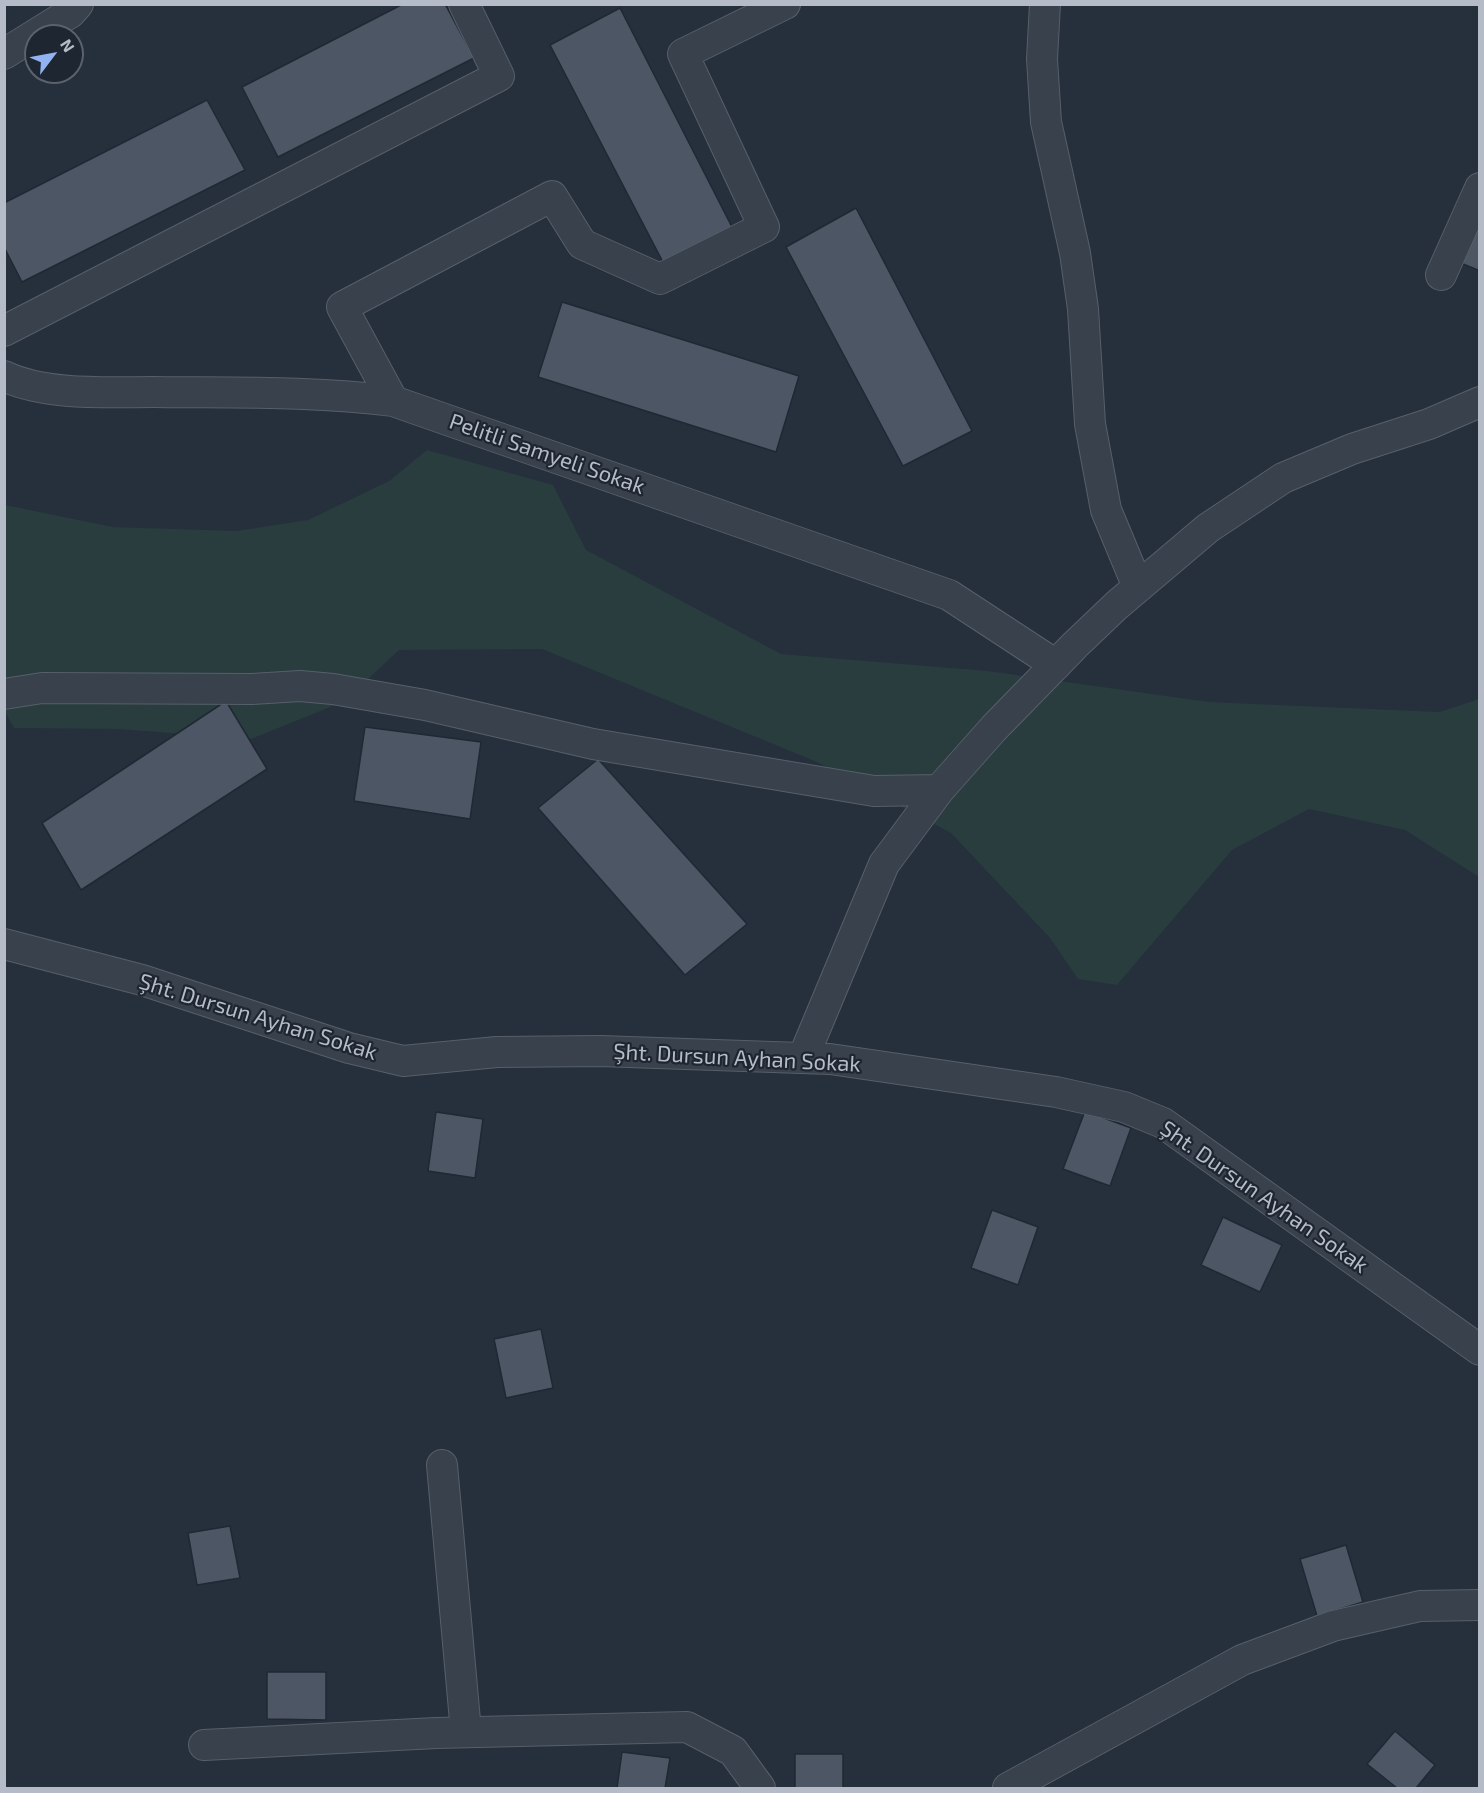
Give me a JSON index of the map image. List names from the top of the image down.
{
  "streets": {
    "street": ["Pelitli Samyeli Sokak", "Şht. Dursun Ayhan Sokak"]
  },
  "north": "top right"
}
